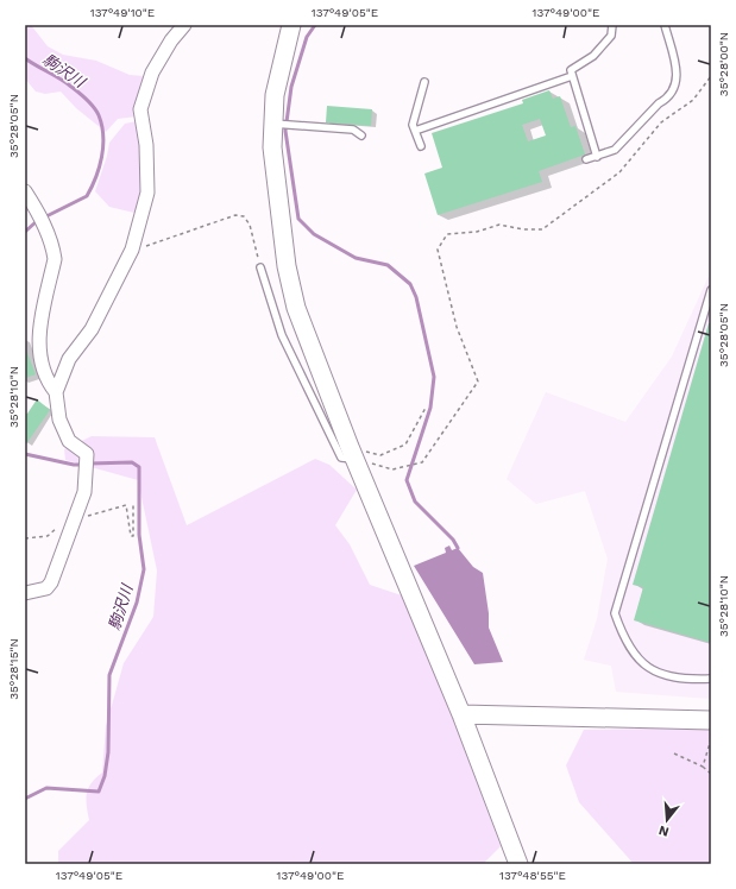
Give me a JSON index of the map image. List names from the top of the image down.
{
  "water": ["駒沢川"],
  "north": "bottom",
  "coordinates": [
    "137°49'10\"E",
    "137°49'05\"E",
    "137°49'00\"E",
    "35°28'00\"N",
    "35°28'05\"N",
    "35°28'10\"N",
    "35°28'15\"N",
    "137°48'55\"E"
  ]
}
